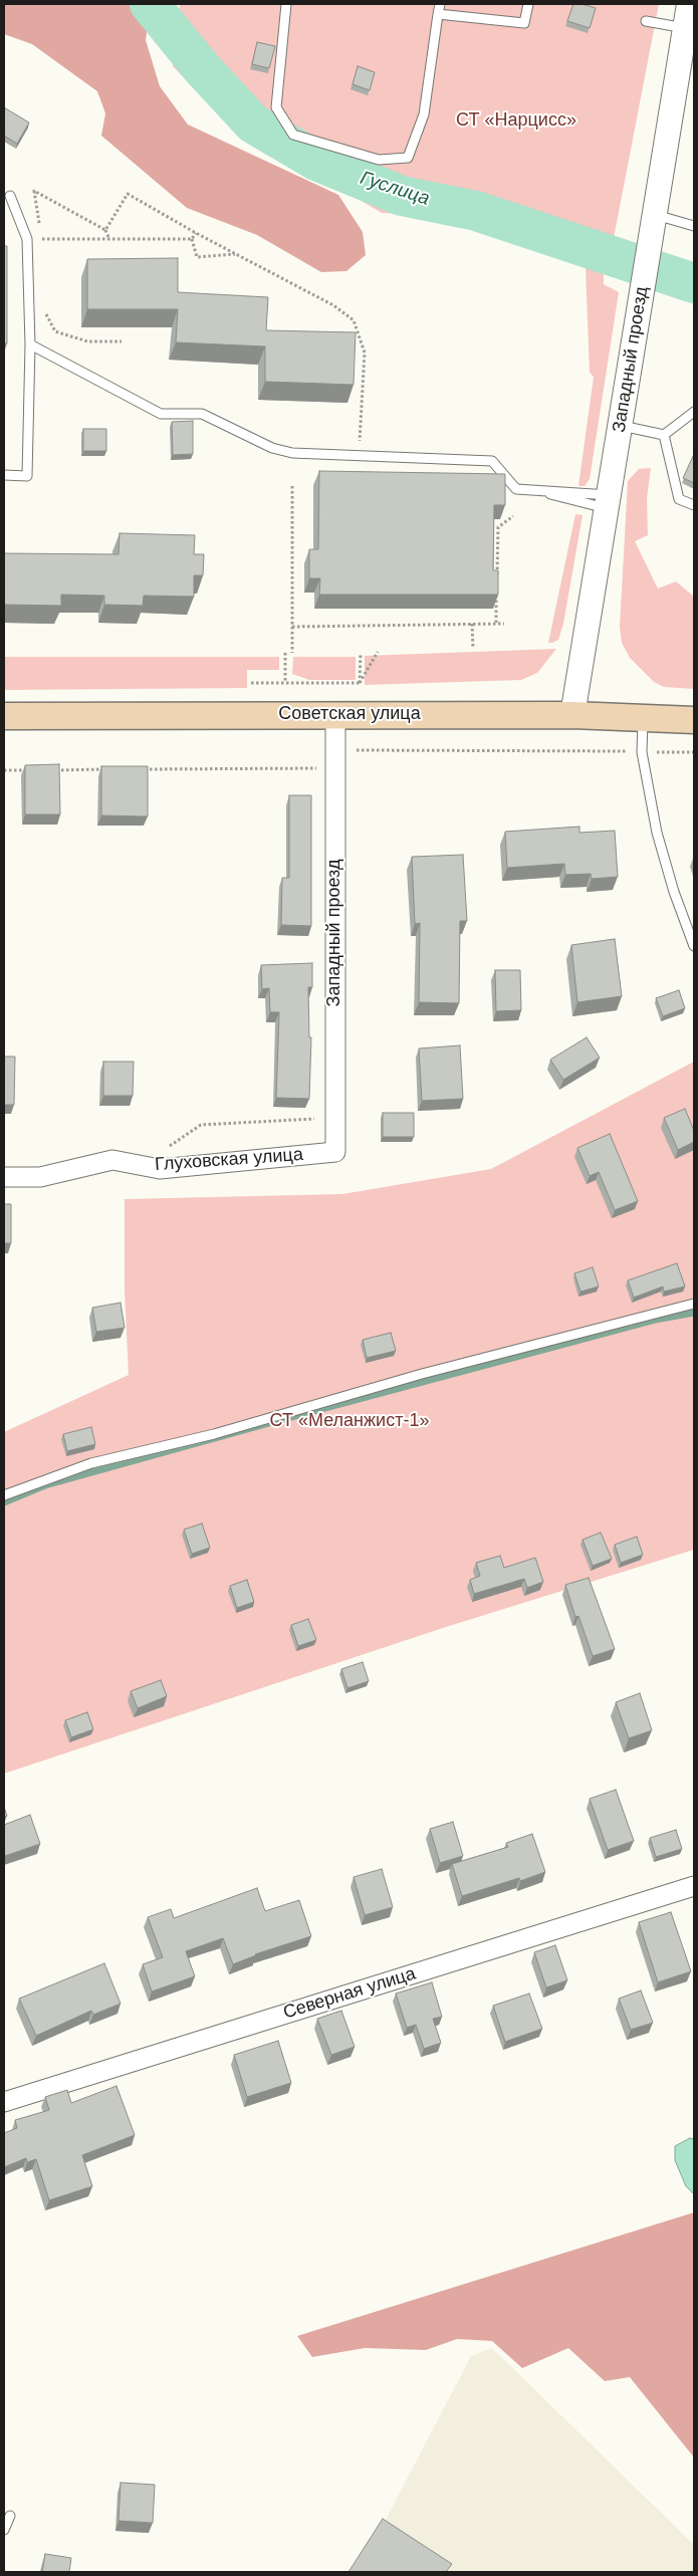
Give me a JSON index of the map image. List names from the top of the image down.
{
  "streets": {
    "main road": ["Советская улица"],
    "street": ["Западный проезд", "Глуховская улица", "Северная улица"]
  },
  "crossings": [
    ["Западный проезд", "Советская улица"],
    ["Западный проезд", "Глуховская улица"]
  ],
  "water": ["Гуслица"],
  "parks": ["СТ «Нарцисс»", "СТ «Меланжист-1»"]
}
